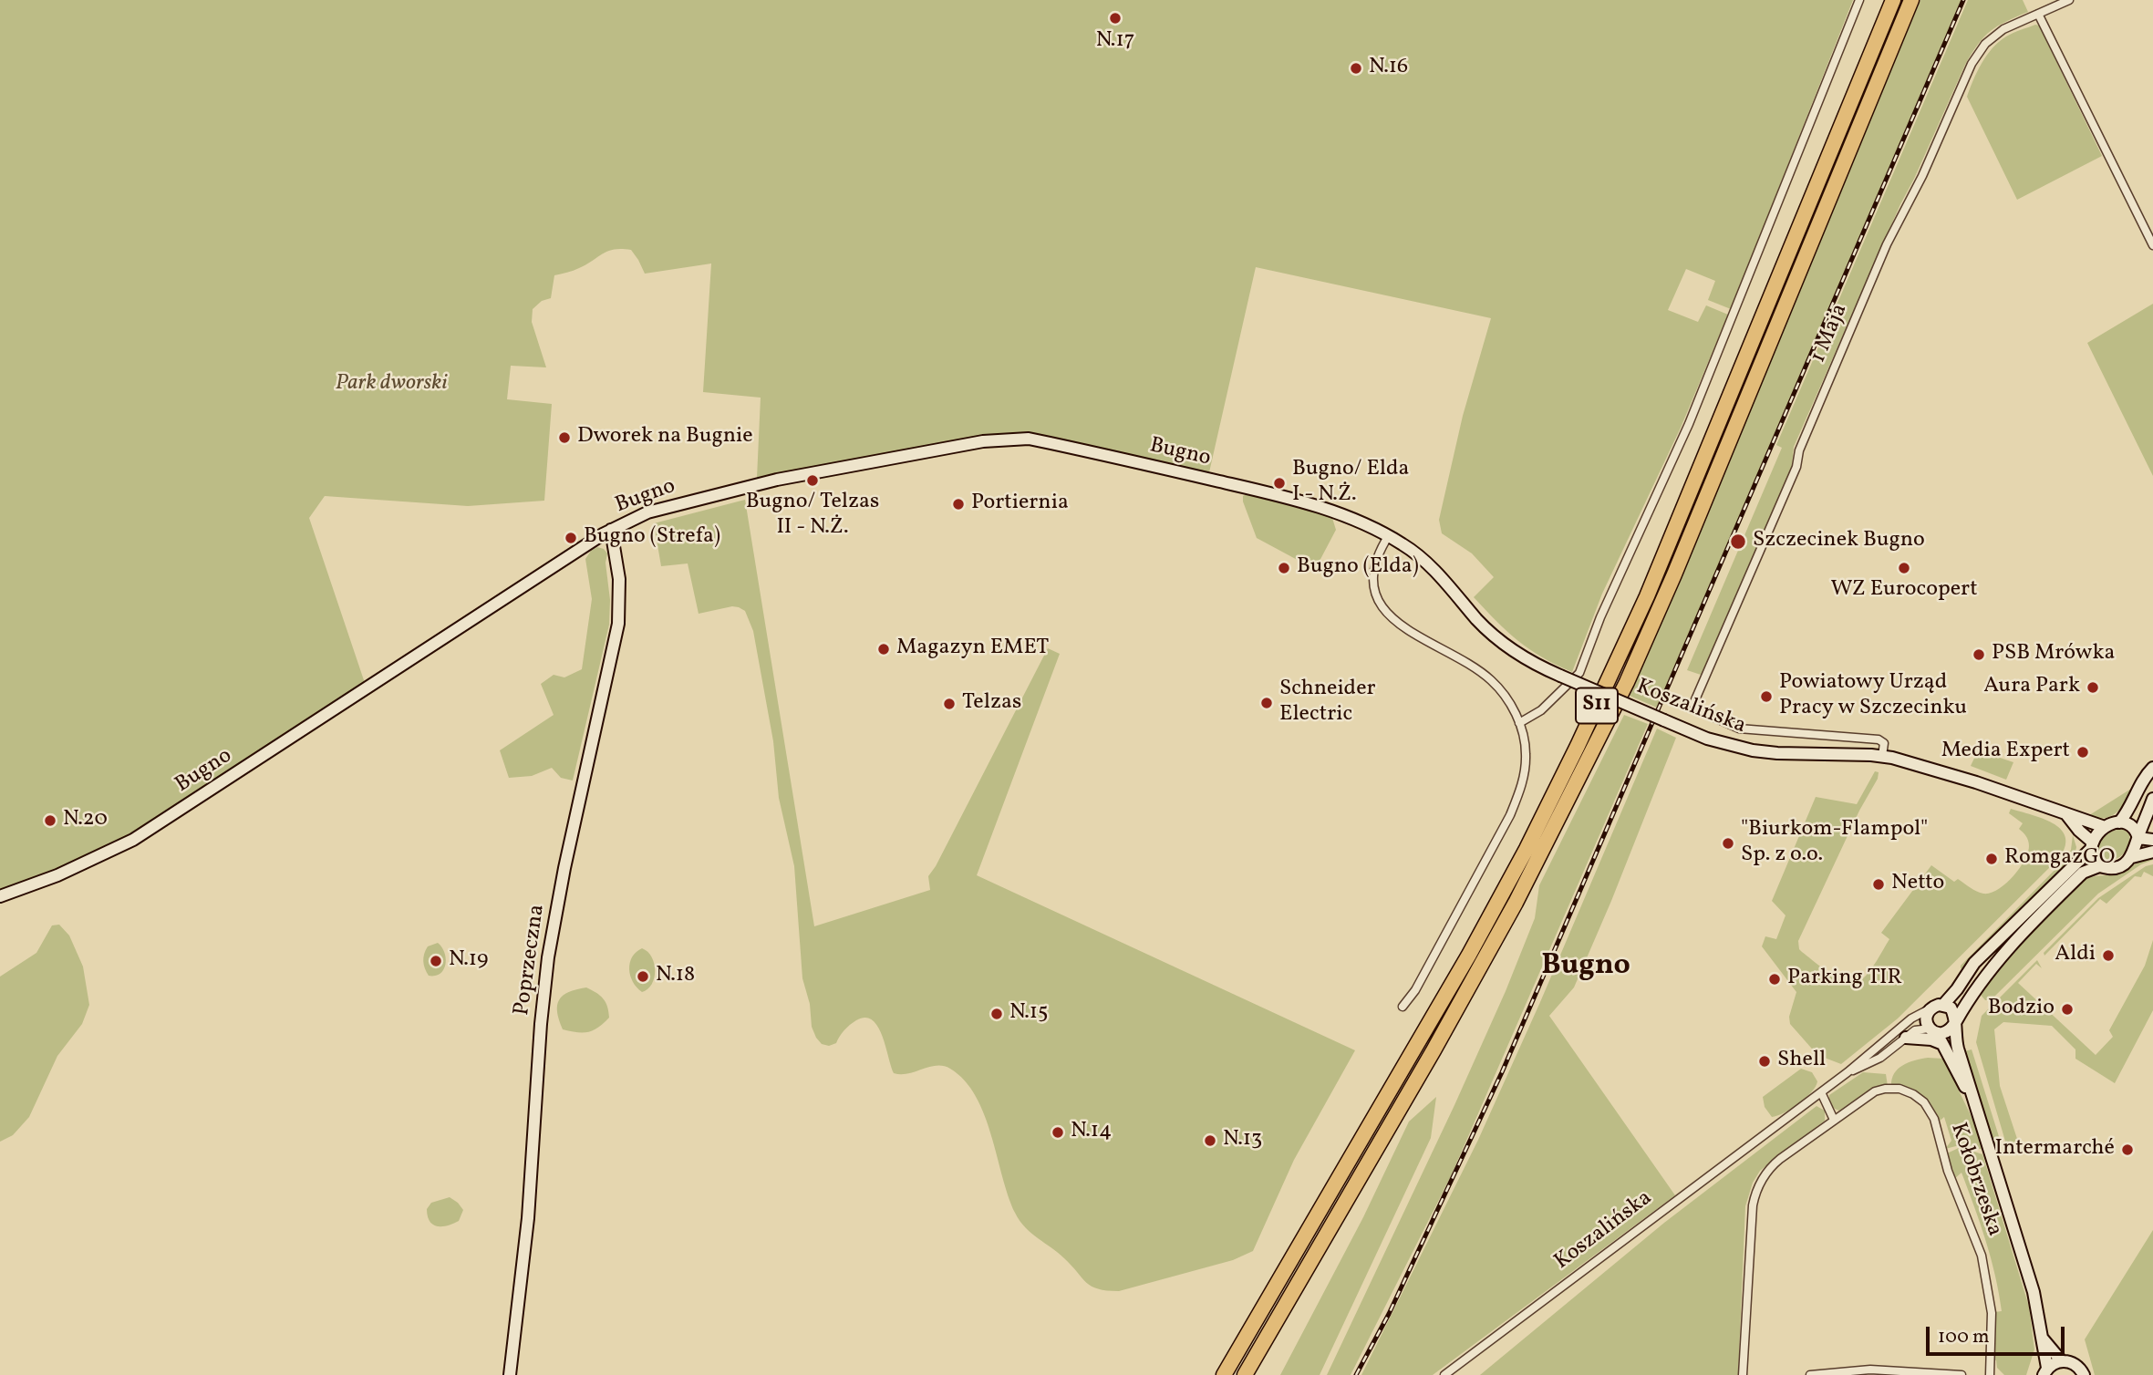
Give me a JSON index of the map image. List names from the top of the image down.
{
  "streets": {
    "highway": ["S11"],
    "street": [
      "1 Maja",
      "Bugno",
      "Koszalińska",
      "Poprzeczna",
      "Kołobrzeska"
    ]
  },
  "crossings": [
    ["1 Maja", "Koszalińska"],
    ["Bugno", "Koszalińska"],
    ["Bugno", "Poprzeczna"],
    ["Koszalińska", "Kołobrzeska"]
  ],
  "districts": ["Bugno"],
  "parks": ["Park dworski"],
  "places": [
    "N.17",
    "N.16",
    "Dworek na Bugnie",
    "Bugno/ Telzas II - N.Ż.",
    "Bugno/ Elda I - N.Ż.",
    "Portiernia",
    "Bugno (Strefa)",
    "Szczecinek Bugno",
    "Bugno (Elda)",
    "WZ Eurocopert",
    "Magazyn EMET",
    "PSB Mrówka",
    "Aura Park",
    "Powiatowy Urząd Pracy w Szczecinku",
    "Schneider Electric",
    "Telzas",
    "Media Expert",
    "N.20",
    "\"Biurkom-Flampol\" Sp. z o.o.",
    "RomgazGO",
    "Netto",
    "Aldi",
    "N.19",
    "N.18",
    "Parking TIR",
    "Bodzio",
    "N.15",
    "Shell",
    "N.14",
    "N.13",
    "Intermarché"
  ],
  "scale_bar": "100 m"
}
